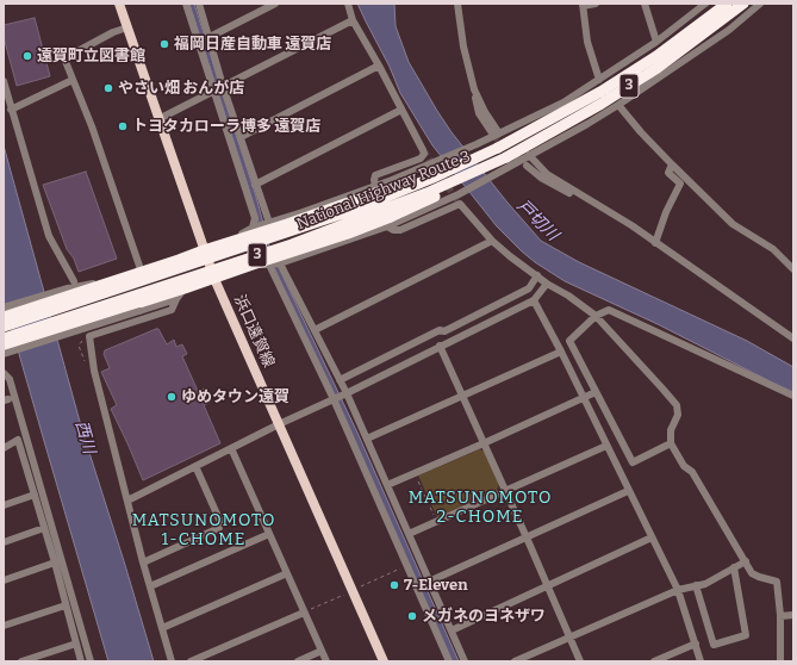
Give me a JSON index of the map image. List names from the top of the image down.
{
  "streets": {
    "highway": ["3", "National Highway Route 3"],
    "main road": ["浜口遠賀線"]
  },
  "districts": ["MATSUNOMOTO 2-CHOME", "MATSUNOMOTO 1-CHOME"],
  "water": ["戸切川", "西川"],
  "places": [
    "福岡日産自動車 遠賀店",
    "遠賀町立図書館",
    "やさい畑 おんが店",
    "トヨタカローラ博多 遠賀店",
    "ゆめタウン遠賀",
    "7-Eleven",
    "メガネのヨネザワ"
  ]
}
